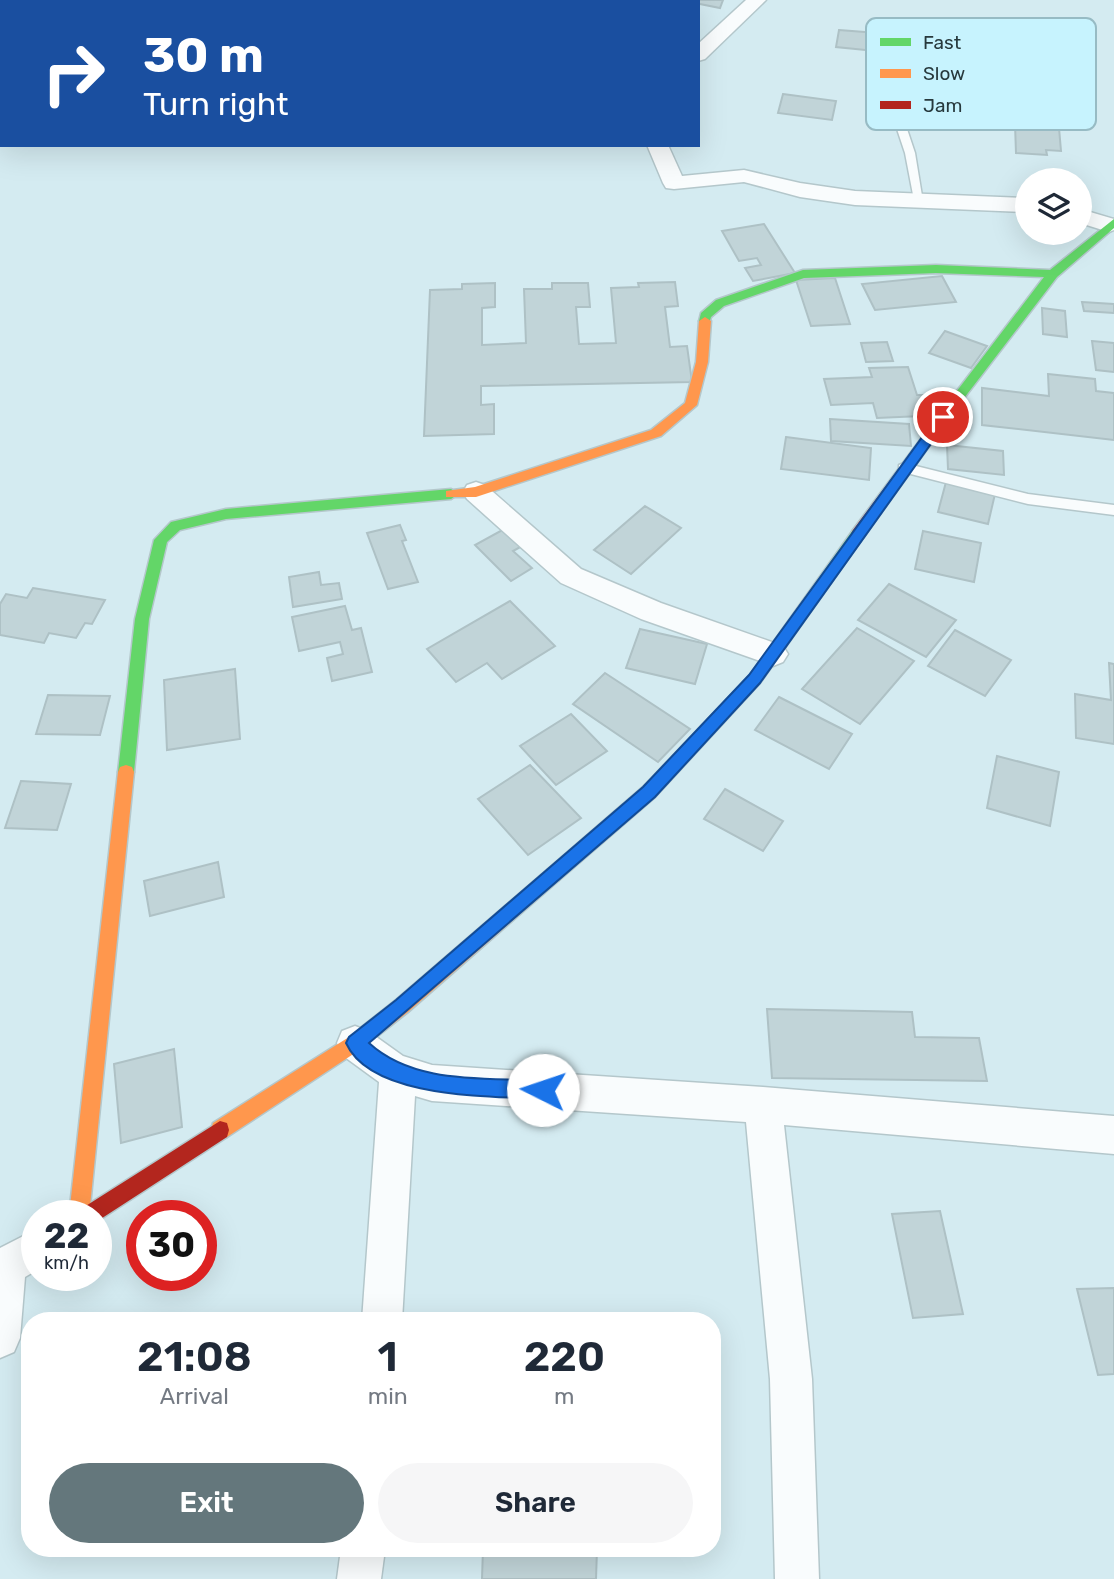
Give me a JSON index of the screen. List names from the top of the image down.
{
  "legend": ["Fast", "Slow", "Jam"],
  "page": {
    "turn": ["30 m", "Turn right"],
    "speed": "22 km/h",
    "limit": "30",
    "eta": [
      "21:08",
      "Arrival",
      "1",
      "min",
      "220",
      "m"
    ],
    "buttons": ["Exit", "Share"]
  }
}
